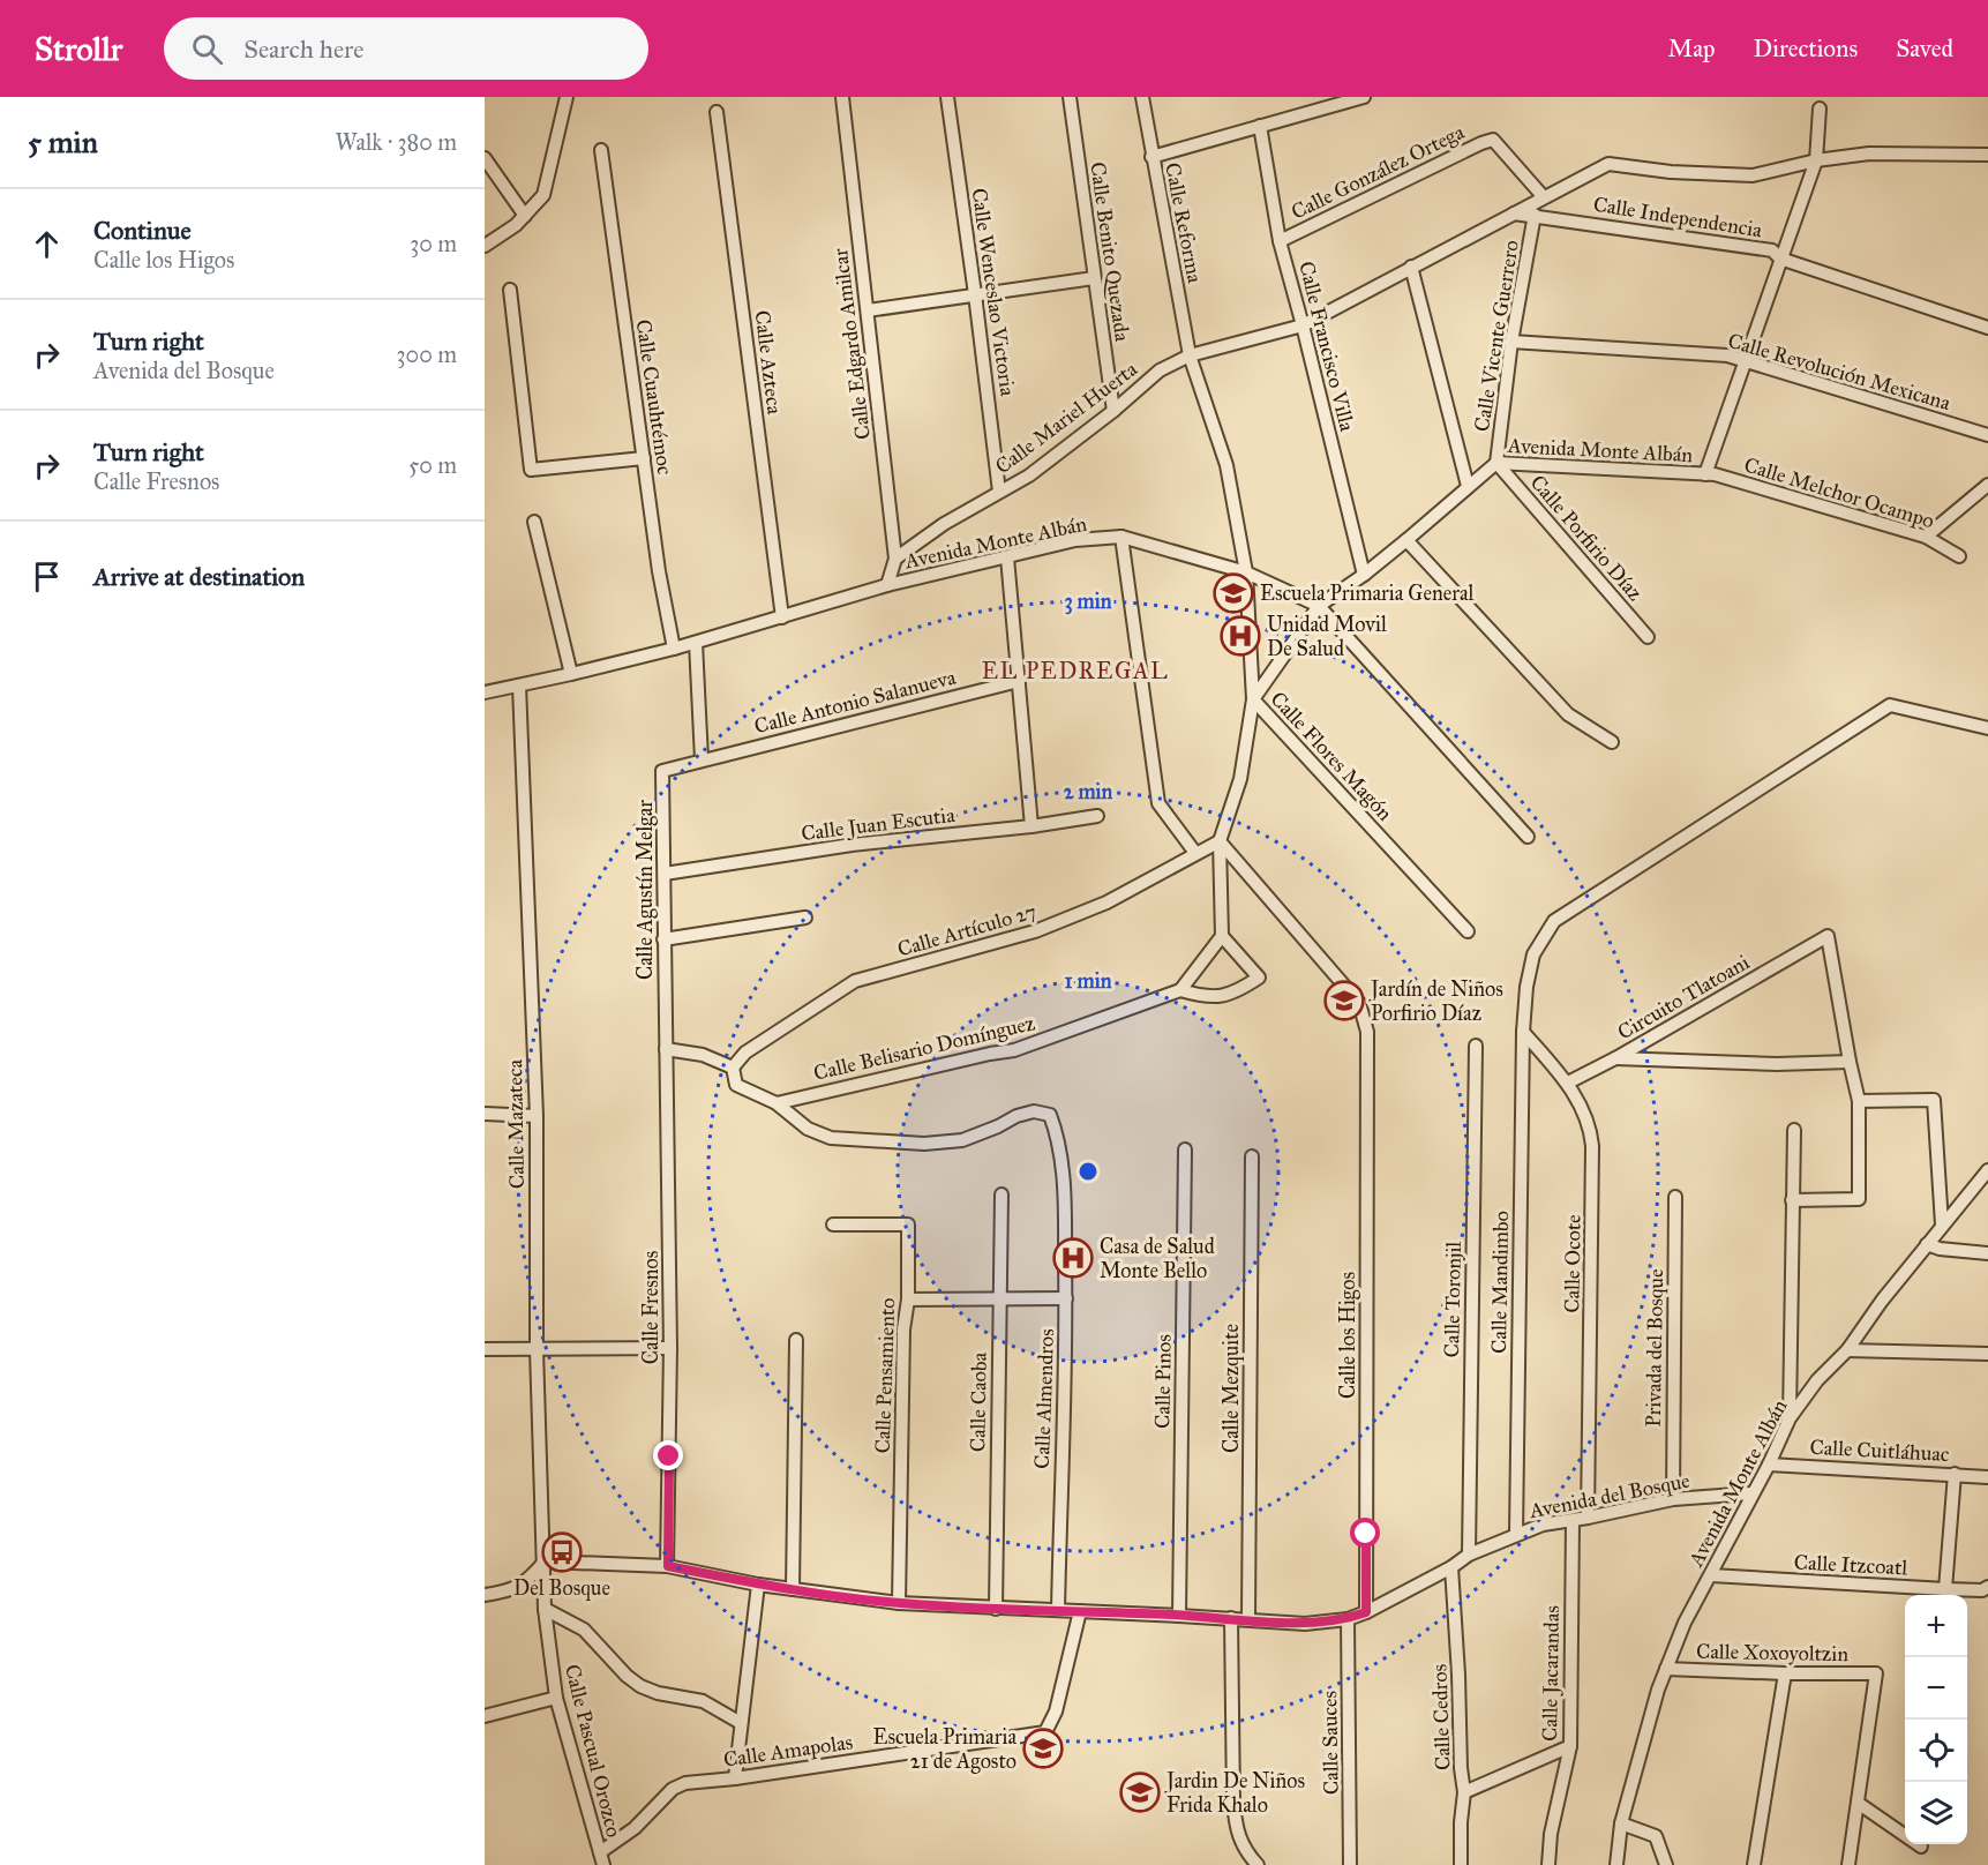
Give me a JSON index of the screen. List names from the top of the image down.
{
  "streets": {
    "street": [
      "Calle González Ortega",
      "Calle Independencia",
      "Calle Reforma",
      "Calle Benito Quezada",
      "Calle Wenceslao Victoria",
      "Calle Vicente Guerrero",
      "Calle Edgardo Amilcar",
      "Calle Francisco Villa",
      "Calle Azteca",
      "Calle Revolución Mexicana",
      "Calle Cuauhtémoc",
      "Calle Mariel Huerta",
      "Avenida Monte Albán",
      "Calle Melchor Ocampo",
      "Calle Porfirio Díaz",
      "Calle Antonio Salanueva",
      "Calle Flores Magón",
      "Calle Juan Escutia",
      "Calle Agustín Melgar",
      "Calle Artículo 27",
      "Circuito Tlatoani",
      "Calle Belisario Domínguez",
      "Calle Mazateca",
      "Calle Ocote",
      "Calle Mandimbo",
      "Calle Toronjil",
      "Calle Fresnos",
      "Calle los Higos",
      "Privada del Bosque",
      "Calle Pensamiento",
      "Calle Pinos",
      "Calle Mezquite",
      "Calle Almendros",
      "Calle Caoba",
      "Calle Cuitláhuac",
      "Avenida del Bosque",
      "Calle Itzcoatl",
      "Calle Xoxoyoltzin",
      "Calle Jacarandas",
      "Calle Cedros",
      "Calle Sauces",
      "Calle Pascual Orozco",
      "Calle Amapolas"
    ]
  },
  "crossings": [
    ["Calle González Ortega", "Calle Francisco Villa"],
    ["Calle Independencia", "Calle Vicente Guerrero"],
    ["Calle Independencia", "Calle Mariel Huerta"],
    ["Calle Independencia", "Avenida Monte Albán"],
    ["Calle Reforma", "Calle Mariel Huerta"],
    ["Calle Reforma", "Avenida Monte Albán"],
    ["Calle Reforma", "Calle Flores Magón"],
    ["Calle Benito Quezada", "Calle Mariel Huerta"],
    ["Calle Wenceslao Victoria", "Calle Mariel Huerta"],
    ["Calle Vicente Guerrero", "Calle Revolución Mexicana"],
    ["Calle Vicente Guerrero", "Avenida Monte Albán"],
    ["Calle Vicente Guerrero", "Calle Porfirio Díaz"],
    ["Calle Edgardo Amilcar", "Calle Mariel Huerta"],
    ["Calle Edgardo Amilcar", "Avenida Monte Albán"],
    ["Calle Francisco Villa", "Calle Mariel Huerta"],
    ["Calle Francisco Villa", "Avenida Monte Albán"],
    ["Calle Azteca", "Avenida Monte Albán"],
    ["Calle Revolución Mexicana", "Avenida Monte Albán"],
    ["Calle Cuauhtémoc", "Avenida Monte Albán"],
    ["Avenida Monte Albán", "Calle Melchor Ocampo"],
    ["Avenida Monte Albán", "Calle Porfirio Díaz"],
    ["Avenida Monte Albán", "Calle Flores Magón"],
    ["Avenida Monte Albán", "Calle Mazateca"],
    ["Avenida Monte Albán", "Calle Cuitláhuac"],
    ["Avenida Monte Albán", "Avenida del Bosque"],
    ["Avenida Monte Albán", "Calle Itzcoatl"],
    ["Avenida Monte Albán", "Calle Xoxoyoltzin"],
    ["Calle Antonio Salanueva", "Calle Agustín Melgar"],
    ["Calle Juan Escutia", "Calle Agustín Melgar"],
    ["Calle Agustín Melgar", "Calle Fresnos"],
    ["Calle Artículo 27", "Calle los Higos"],
    ["Calle Belisario Domínguez", "Calle Almendros"],
    ["Calle Mazateca", "Avenida del Bosque"],
    ["Calle Mazateca", "Calle Pascual Orozco"],
    ["Calle Ocote", "Calle Mandimbo"],
    ["Calle Ocote", "Avenida del Bosque"],
    ["Calle Mandimbo", "Avenida del Bosque"],
    ["Calle Toronjil", "Avenida del Bosque"],
    ["Calle Fresnos", "Avenida del Bosque"],
    ["Calle los Higos", "Avenida del Bosque"],
    ["Privada del Bosque", "Avenida del Bosque"],
    ["Calle Pensamiento", "Avenida del Bosque"],
    ["Calle Pinos", "Avenida del Bosque"],
    ["Calle Mezquite", "Avenida del Bosque"],
    ["Calle Almendros", "Avenida del Bosque"],
    ["Calle Caoba", "Avenida del Bosque"],
    ["Avenida del Bosque", "Calle Jacarandas"],
    ["Avenida del Bosque", "Calle Cedros"],
    ["Avenida del Bosque", "Calle Sauces"],
    ["Avenida del Bosque", "Calle Pascual Orozco"],
    ["Avenida del Bosque", "Calle Amapolas"],
    ["Calle Pascual Orozco", "Calle Amapolas"]
  ],
  "districts": ["EL PEDREGAL"],
  "places": {
    "school or university": [
      "Escuela Primaria General",
      "Jardín de Niños Porfirio Díaz",
      "Escuela Primaria 21 de Agosto",
      "Jardin De Niños Frida Khalo"
    ],
    "hospital": ["Unidad Movil De Salud", "Casa de Salud Monte Bello"],
    "bus stop": ["Del Bosque"]
  },
  "page": {
    "header": "Strollr",
    "search": "Search here",
    "nav": ["Map", "Directions", "Saved"],
    "heading": ["5 min", "Walk · 380 m"],
    "list": [
      ["Continue", "Calle los Higos", "30 m"],
      ["Turn right", "Avenida del Bosque", "300 m"],
      ["Turn right", "Calle Fresnos", "50 m"],
      "Arrive at destination"
    ],
    "map_buttons": ["+", "−"]
  },
  "rings": ["3 min", "2 min", "1 min"]
}
